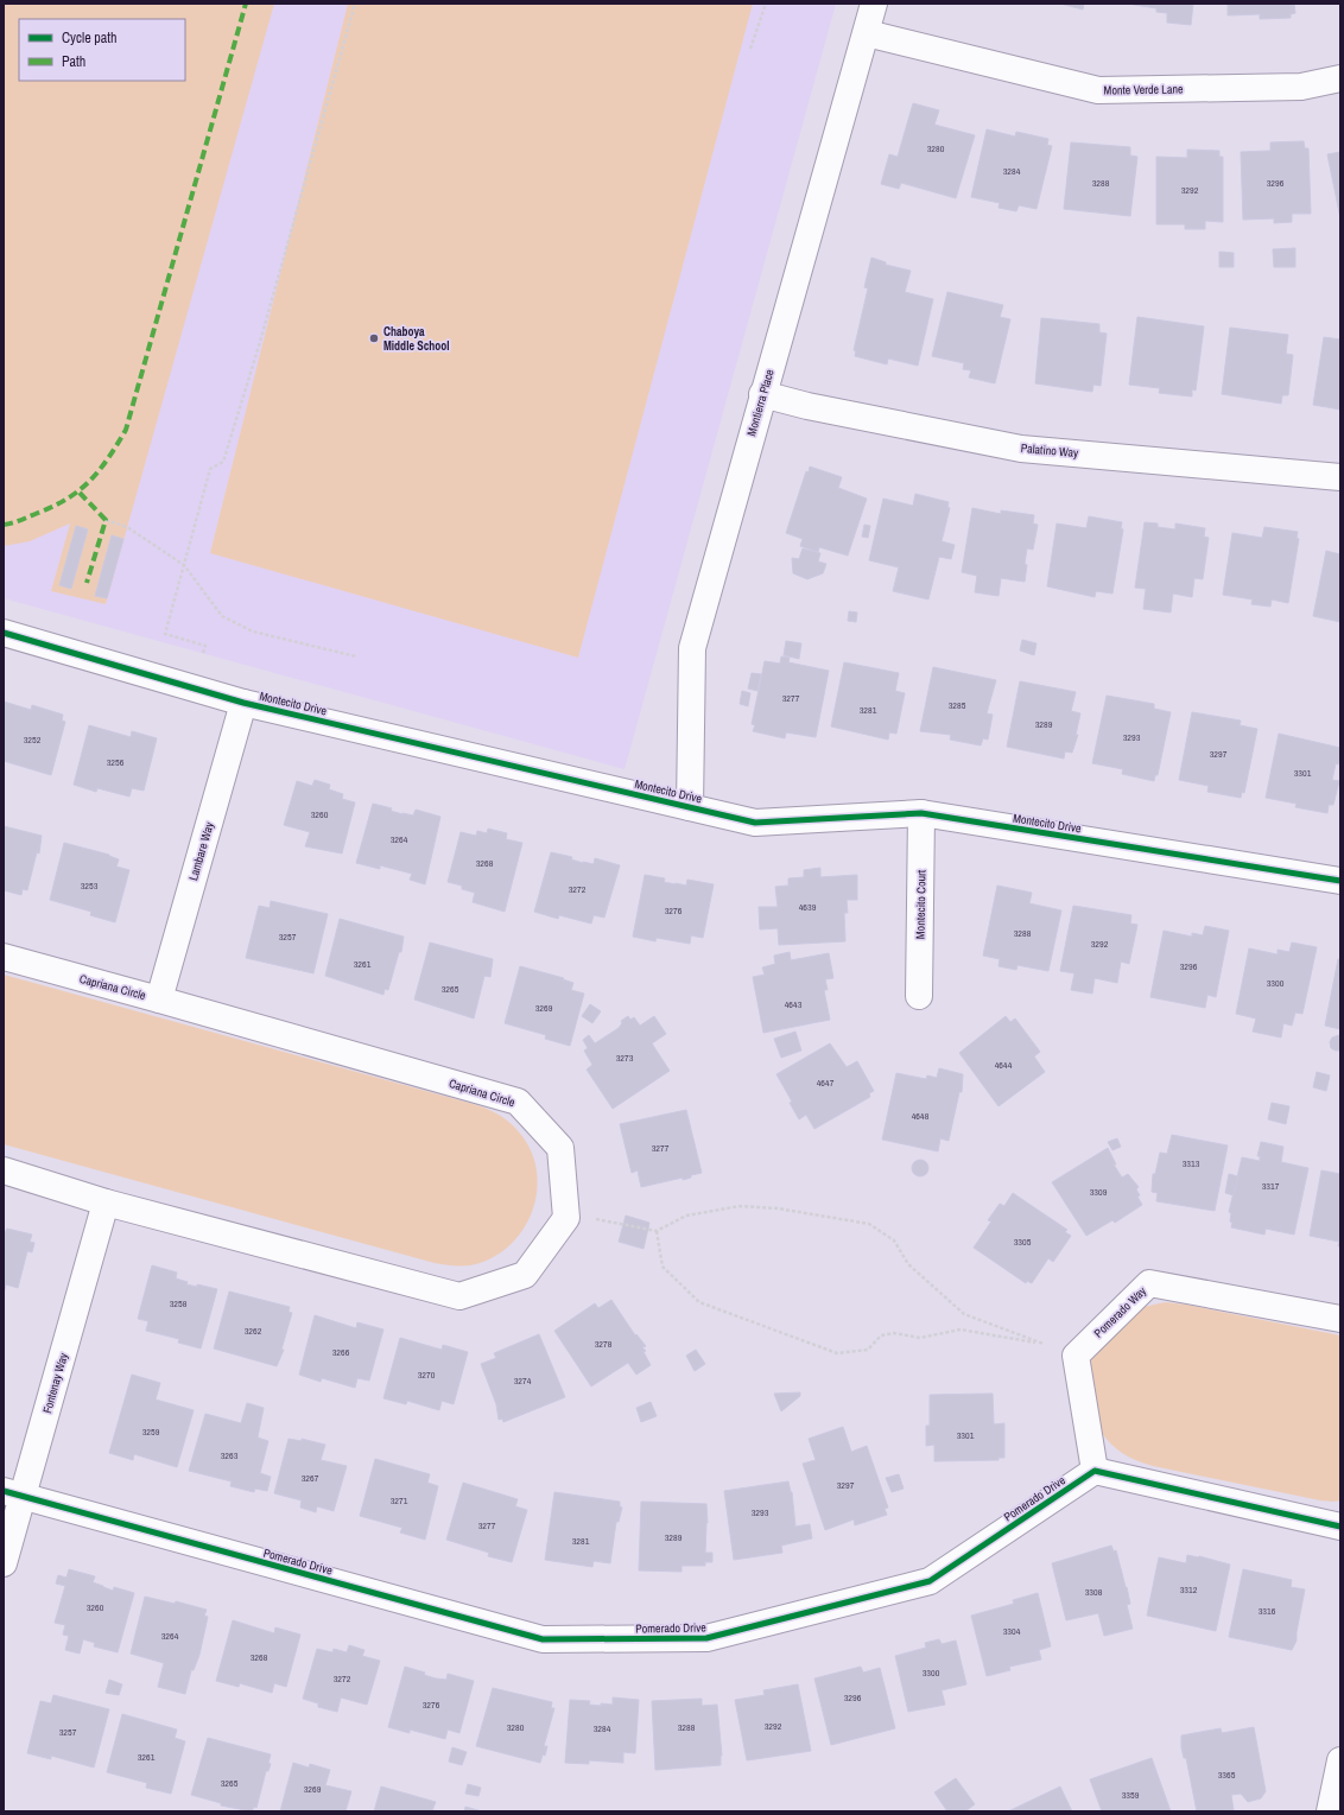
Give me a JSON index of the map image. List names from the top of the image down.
{
  "streets": {
    "street": [
      "Monte Verde Lane",
      "Montierra Place",
      "Palatino Way",
      "Montecito Drive",
      "Lambare Way",
      "Montecito Court",
      "Capriana Circle",
      "Pomerado Way",
      "Fontenay Way",
      "Pomerado Drive"
    ]
  },
  "crossings": [
    ["Monte Verde Lane", "Montierra Place"],
    ["Montierra Place", "Palatino Way"],
    ["Montierra Place", "Montecito Drive"],
    ["Montecito Drive", "Lambare Way"],
    ["Montecito Drive", "Montecito Court"],
    ["Lambare Way", "Capriana Circle"],
    ["Capriana Circle", "Fontenay Way"],
    ["Pomerado Way", "Pomerado Drive"],
    ["Fontenay Way", "Pomerado Drive"]
  ],
  "places": ["Chaboya Middle School"],
  "house_numbers": [
    "3280",
    "3284",
    "3288",
    "3296",
    "3292",
    "3277",
    "3285",
    "3281",
    "3289",
    "3293",
    "3252",
    "3297",
    "3256",
    "3301",
    "3260",
    "3264",
    "3268",
    "3253",
    "3272",
    "4639",
    "3276",
    "3288",
    "3257",
    "3292",
    "3261",
    "3296",
    "3300",
    "3265",
    "4643",
    "3269",
    "3273",
    "4644",
    "4647",
    "4648",
    "3277",
    "3313",
    "3317",
    "3309",
    "3305",
    "3258",
    "3262",
    "3278",
    "3266",
    "3270",
    "3274",
    "3259",
    "3301",
    "3263",
    "3267",
    "3297",
    "3271",
    "3293",
    "3277",
    "3289",
    "3281",
    "3312",
    "3308",
    "3260",
    "3316",
    "3304",
    "3264",
    "3268",
    "3300",
    "3272",
    "3296",
    "3276",
    "3292",
    "3280",
    "3288",
    "3284",
    "3257",
    "3261",
    "3365",
    "3265",
    "3269",
    "3359"
  ],
  "legend": ["Cycle path", "Path"]
}
